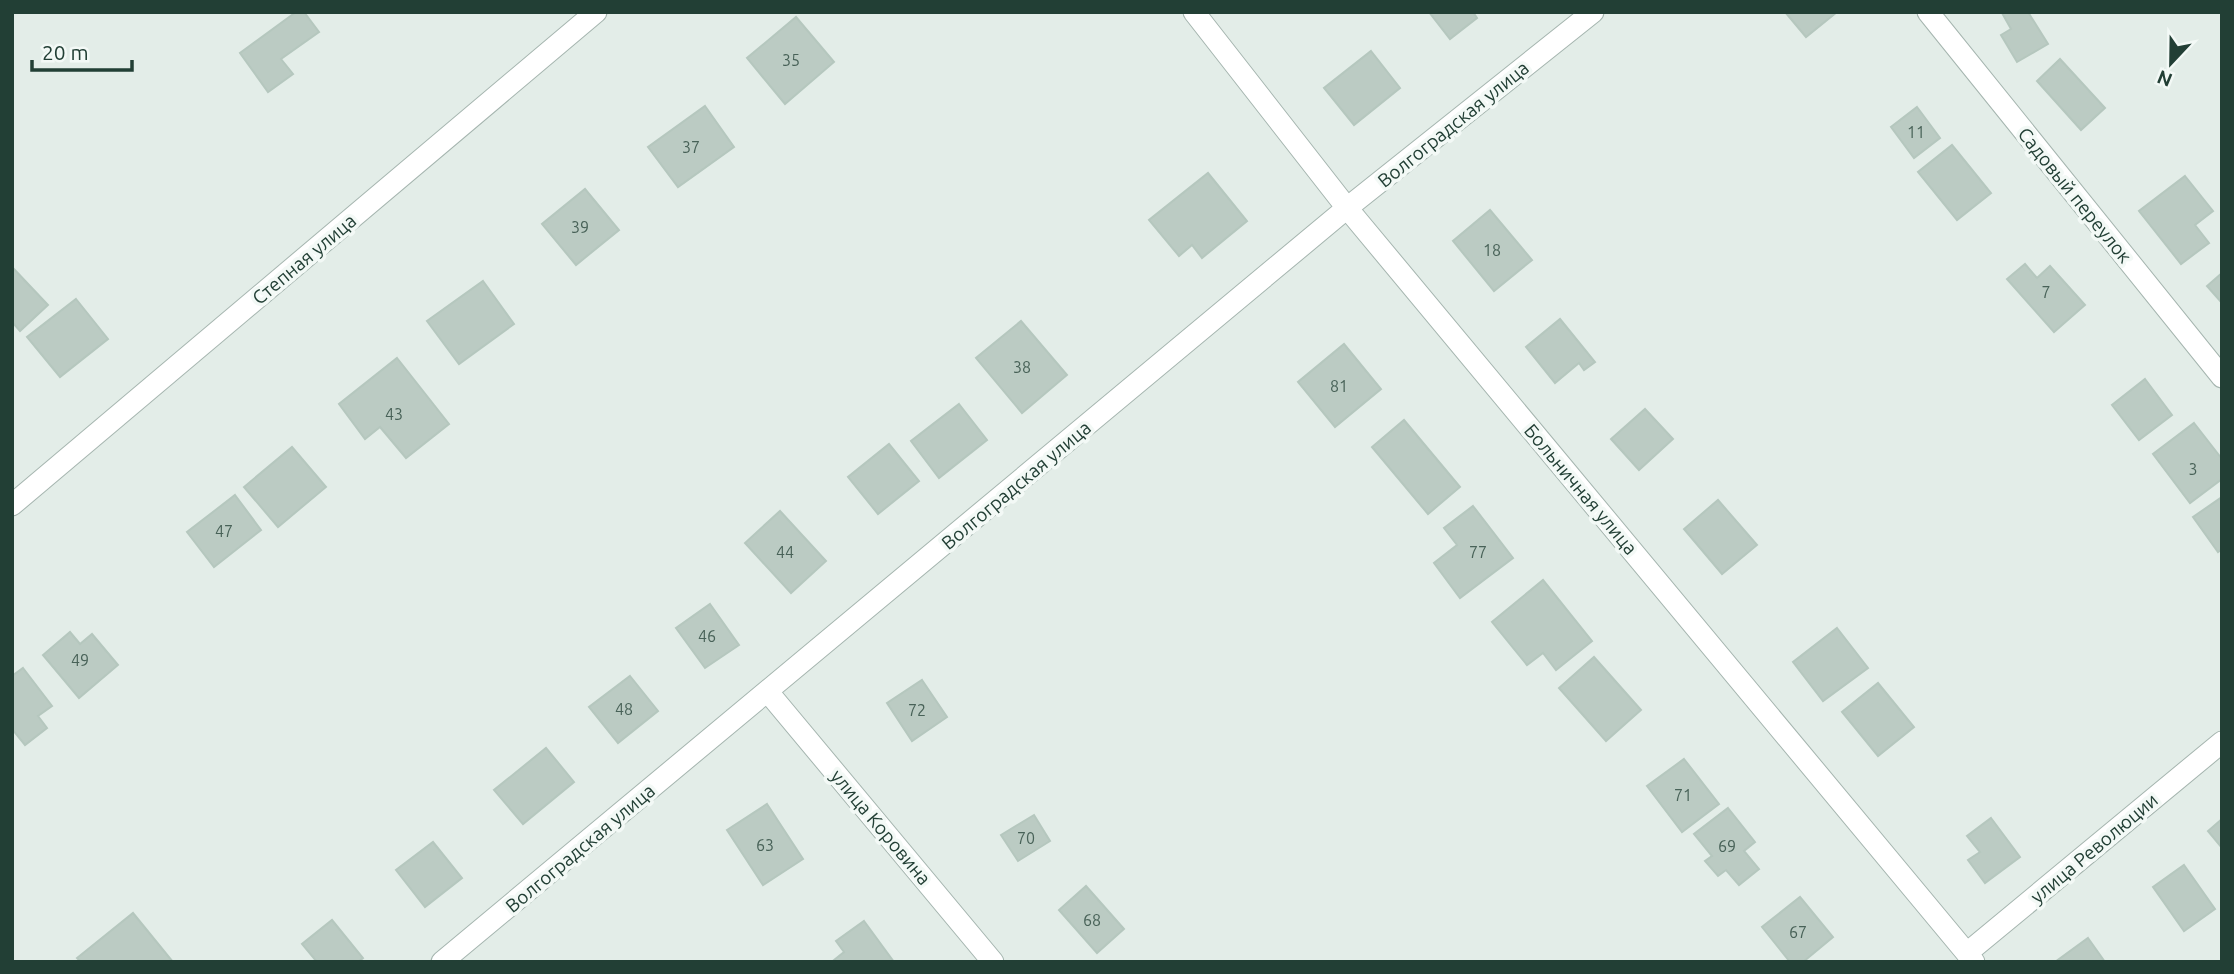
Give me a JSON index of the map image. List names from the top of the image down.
{
  "streets": {
    "street": [
      "Волгоградская улица",
      "Садовый переулок",
      "Степная улица",
      "Больничная улица",
      "улица Коровина",
      "улица Революции"
    ]
  },
  "crossings": [
    ["Волгоградская улица", "Больничная улица"],
    ["Волгоградская улица", "улица Коровина"],
    ["Больничная улица", "улица Революции"]
  ],
  "house_numbers": [
    "35",
    "11",
    "37",
    "39",
    "18",
    "7",
    "38",
    "81",
    "43",
    "3",
    "47",
    "44",
    "77",
    "46",
    "49",
    "48",
    "72",
    "71",
    "70",
    "63",
    "69",
    "68",
    "67"
  ],
  "scale_bar": "20 m",
  "north": "bottom"
}
